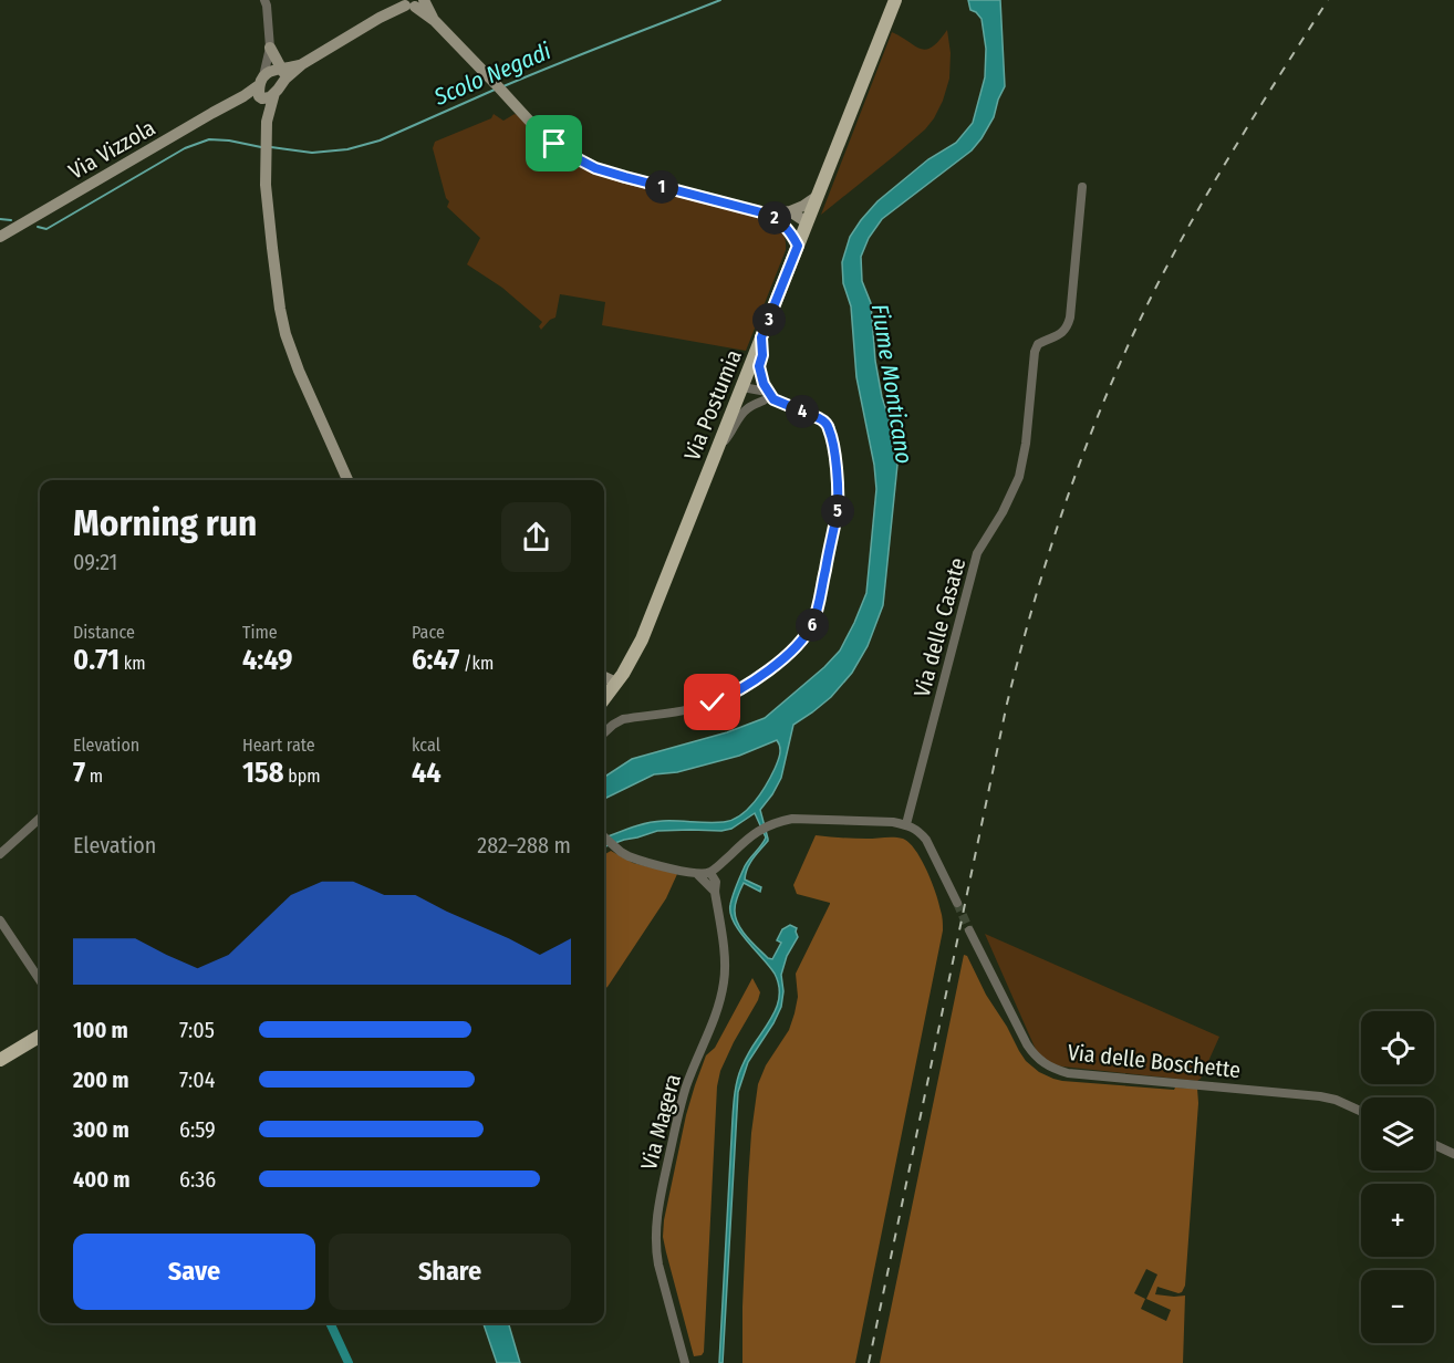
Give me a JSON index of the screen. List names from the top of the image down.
{
  "streets": {
    "main road": ["Via Postumia"],
    "street": [
      "Via Vizzola",
      "Via delle Casate",
      "Via delle Boschette",
      "Via Magera"
    ]
  },
  "water": ["Scolo Negadi", "Fiume Monticano"],
  "page": {
    "pins": [
      "1",
      "2",
      "3",
      "4",
      "5",
      "6"
    ],
    "heading": ["Morning run", "09:21"],
    "stats": [
      ["Distance", "0.71 km"],
      ["Time", "4:49"],
      ["Pace", "6:47 /km"],
      ["Elevation", "7 m"],
      ["Heart rate", "158 bpm"],
      ["kcal", "44"]
    ],
    "chart": ["Elevation", "282–288 m"],
    "list": [
      {
        "name": "100 m",
        "note": "7:05"
      },
      {
        "name": "200 m",
        "note": "7:04"
      },
      {
        "name": "300 m",
        "note": "6:59"
      },
      {
        "name": "400 m",
        "note": "6:36"
      }
    ],
    "map_buttons": ["+", "−"],
    "buttons": ["Save", "Share"]
  }
}
